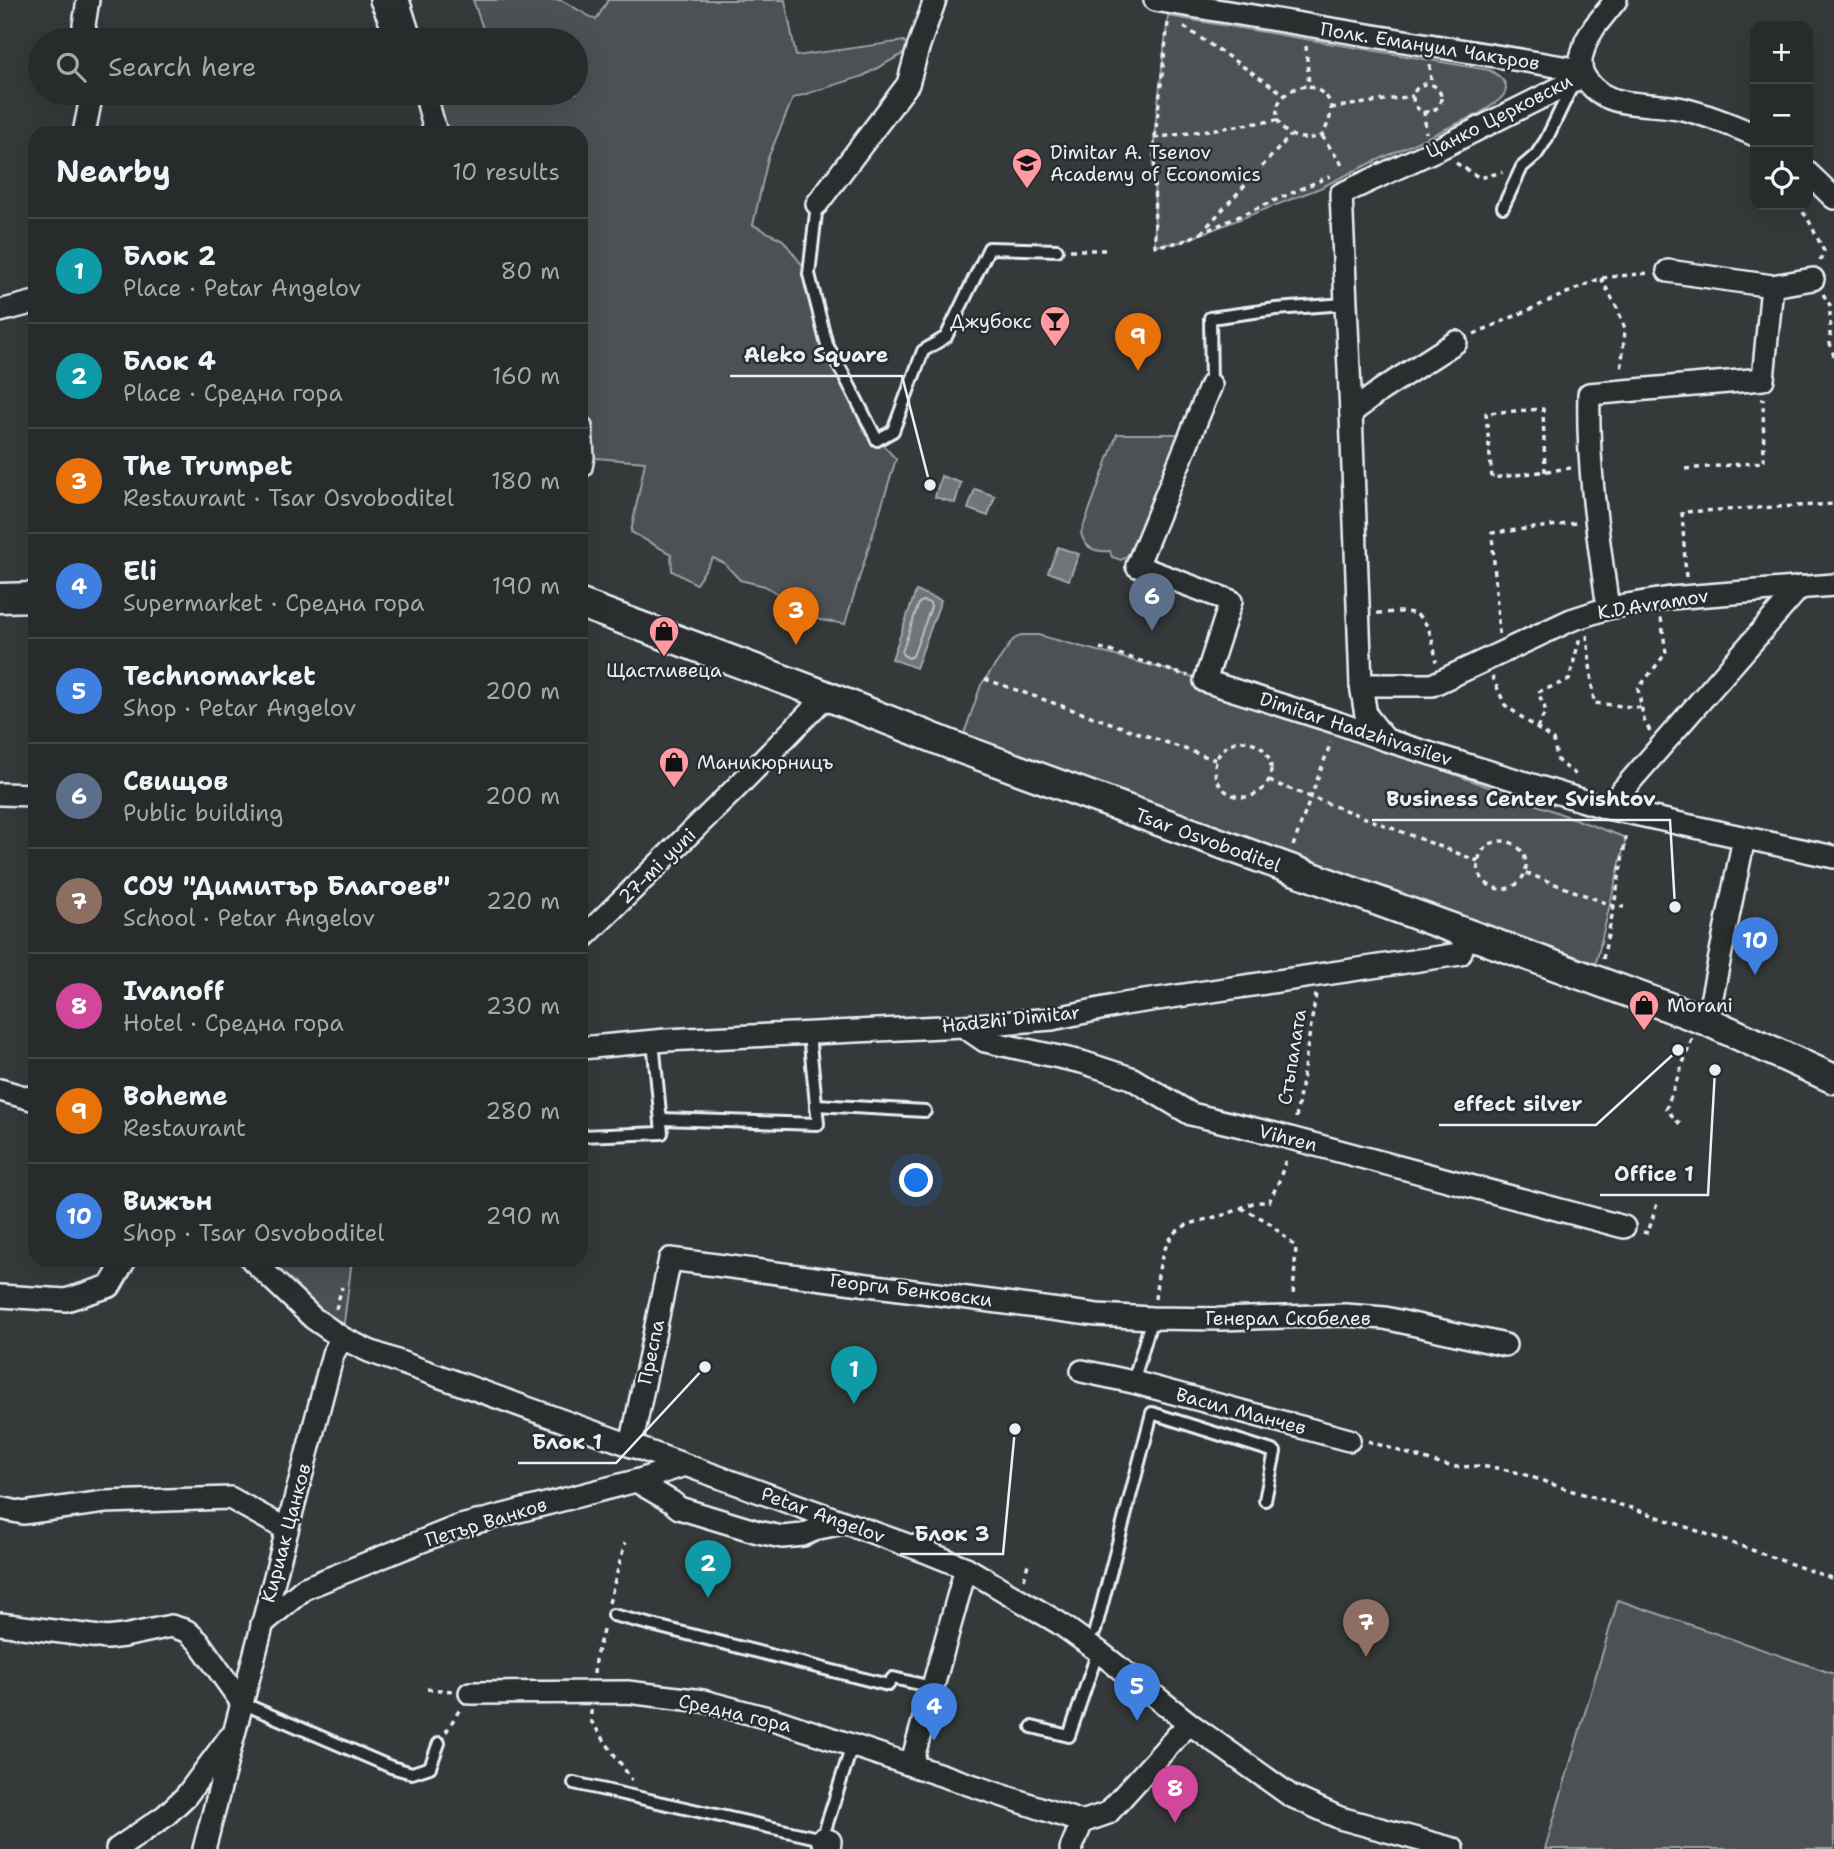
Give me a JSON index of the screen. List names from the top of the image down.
{
  "streets": {
    "street": [
      "Полк. Емануил Чакъров",
      "Цанко Церковски",
      "K.D.Avramov",
      "Dimitar Hadzhivasilev",
      "Tsar Osvoboditel",
      "Hadzhi Dimitar",
      "Vihren",
      "Георги Бенковски",
      "Генерал Скобелев",
      "Преспа",
      "Васил Манчев",
      "Petar Angelov",
      "Петър Ванков",
      "Кириак Цанков",
      "Средна гора"
    ],
    "path": ["Стъпалата"]
  },
  "crossings": [
    ["Полк. Емануил Чакъров", "Цанко Церковски"],
    ["Tsar Osvoboditel", "Hadzhi Dimitar"],
    ["Hadzhi Dimitar", "Стъпалата"],
    ["Hadzhi Dimitar", "Vihren"],
    ["Стъпалата", "Vihren"],
    ["Стъпалата", "Георги Бенковски"],
    ["Стъпалата", "Генерал Скобелев"],
    ["Георги Бенковски", "Генерал Скобелев"],
    ["Георги Бенковски", "Преспа"],
    ["Преспа", "Petar Angelov"],
    ["Petar Angelov", "Петър Ванков"],
    ["Petar Angelov", "Кириак Цанков"],
    ["Петър Ванков", "Кириак Цанков"]
  ],
  "places": {
    "school or university": ["Dimitar A. Tsenov Academy of Economics"],
    "bar": ["Джубокс"],
    "other": [
      "Aleko Square",
      "Business Center Svishtov",
      "effect silver",
      "Office 1",
      "Блок 1",
      "Блок 3"
    ],
    "shop": ["Щастливеца", "Маникюрницъ", "Morani"]
  },
  "page": {
    "map_buttons": ["+", "−"],
    "search": "Search here",
    "heading": ["Nearby", "10 results"],
    "list": [
      {
        "mark": "1",
        "name": "Блок 2",
        "note": "Place · Petar Angelov",
        "value": "80 m"
      },
      {
        "mark": "2",
        "name": "Блок 4",
        "note": "Place · Средна гора",
        "value": "160 m"
      },
      {
        "mark": "3",
        "name": "The Trumpet",
        "note": "Restaurant · Tsar Osvoboditel",
        "value": "180 m"
      },
      {
        "mark": "4",
        "name": "Eli",
        "note": "Supermarket · Средна гора",
        "value": "190 m"
      },
      {
        "mark": "5",
        "name": "Technomarket",
        "note": "Shop · Petar Angelov",
        "value": "200 m"
      },
      {
        "mark": "6",
        "name": "Свищов",
        "note": "Public building",
        "value": "200 m"
      },
      {
        "mark": "7",
        "name": "СОУ \"Димитър Благоев\"",
        "note": "School · Petar Angelov",
        "value": "220 m"
      },
      {
        "mark": "8",
        "name": "Ivanoff",
        "note": "Hotel · Средна гора",
        "value": "230 m"
      },
      {
        "mark": "9",
        "name": "Boheme",
        "note": "Restaurant",
        "value": "280 m"
      },
      {
        "mark": "10",
        "name": "Вижън",
        "note": "Shop · Tsar Osvoboditel",
        "value": "290 m"
      }
    ],
    "pins": [
      "9",
      "6",
      "3",
      "10",
      "1",
      "2",
      "7",
      "5",
      "4",
      "8"
    ]
  }
}
